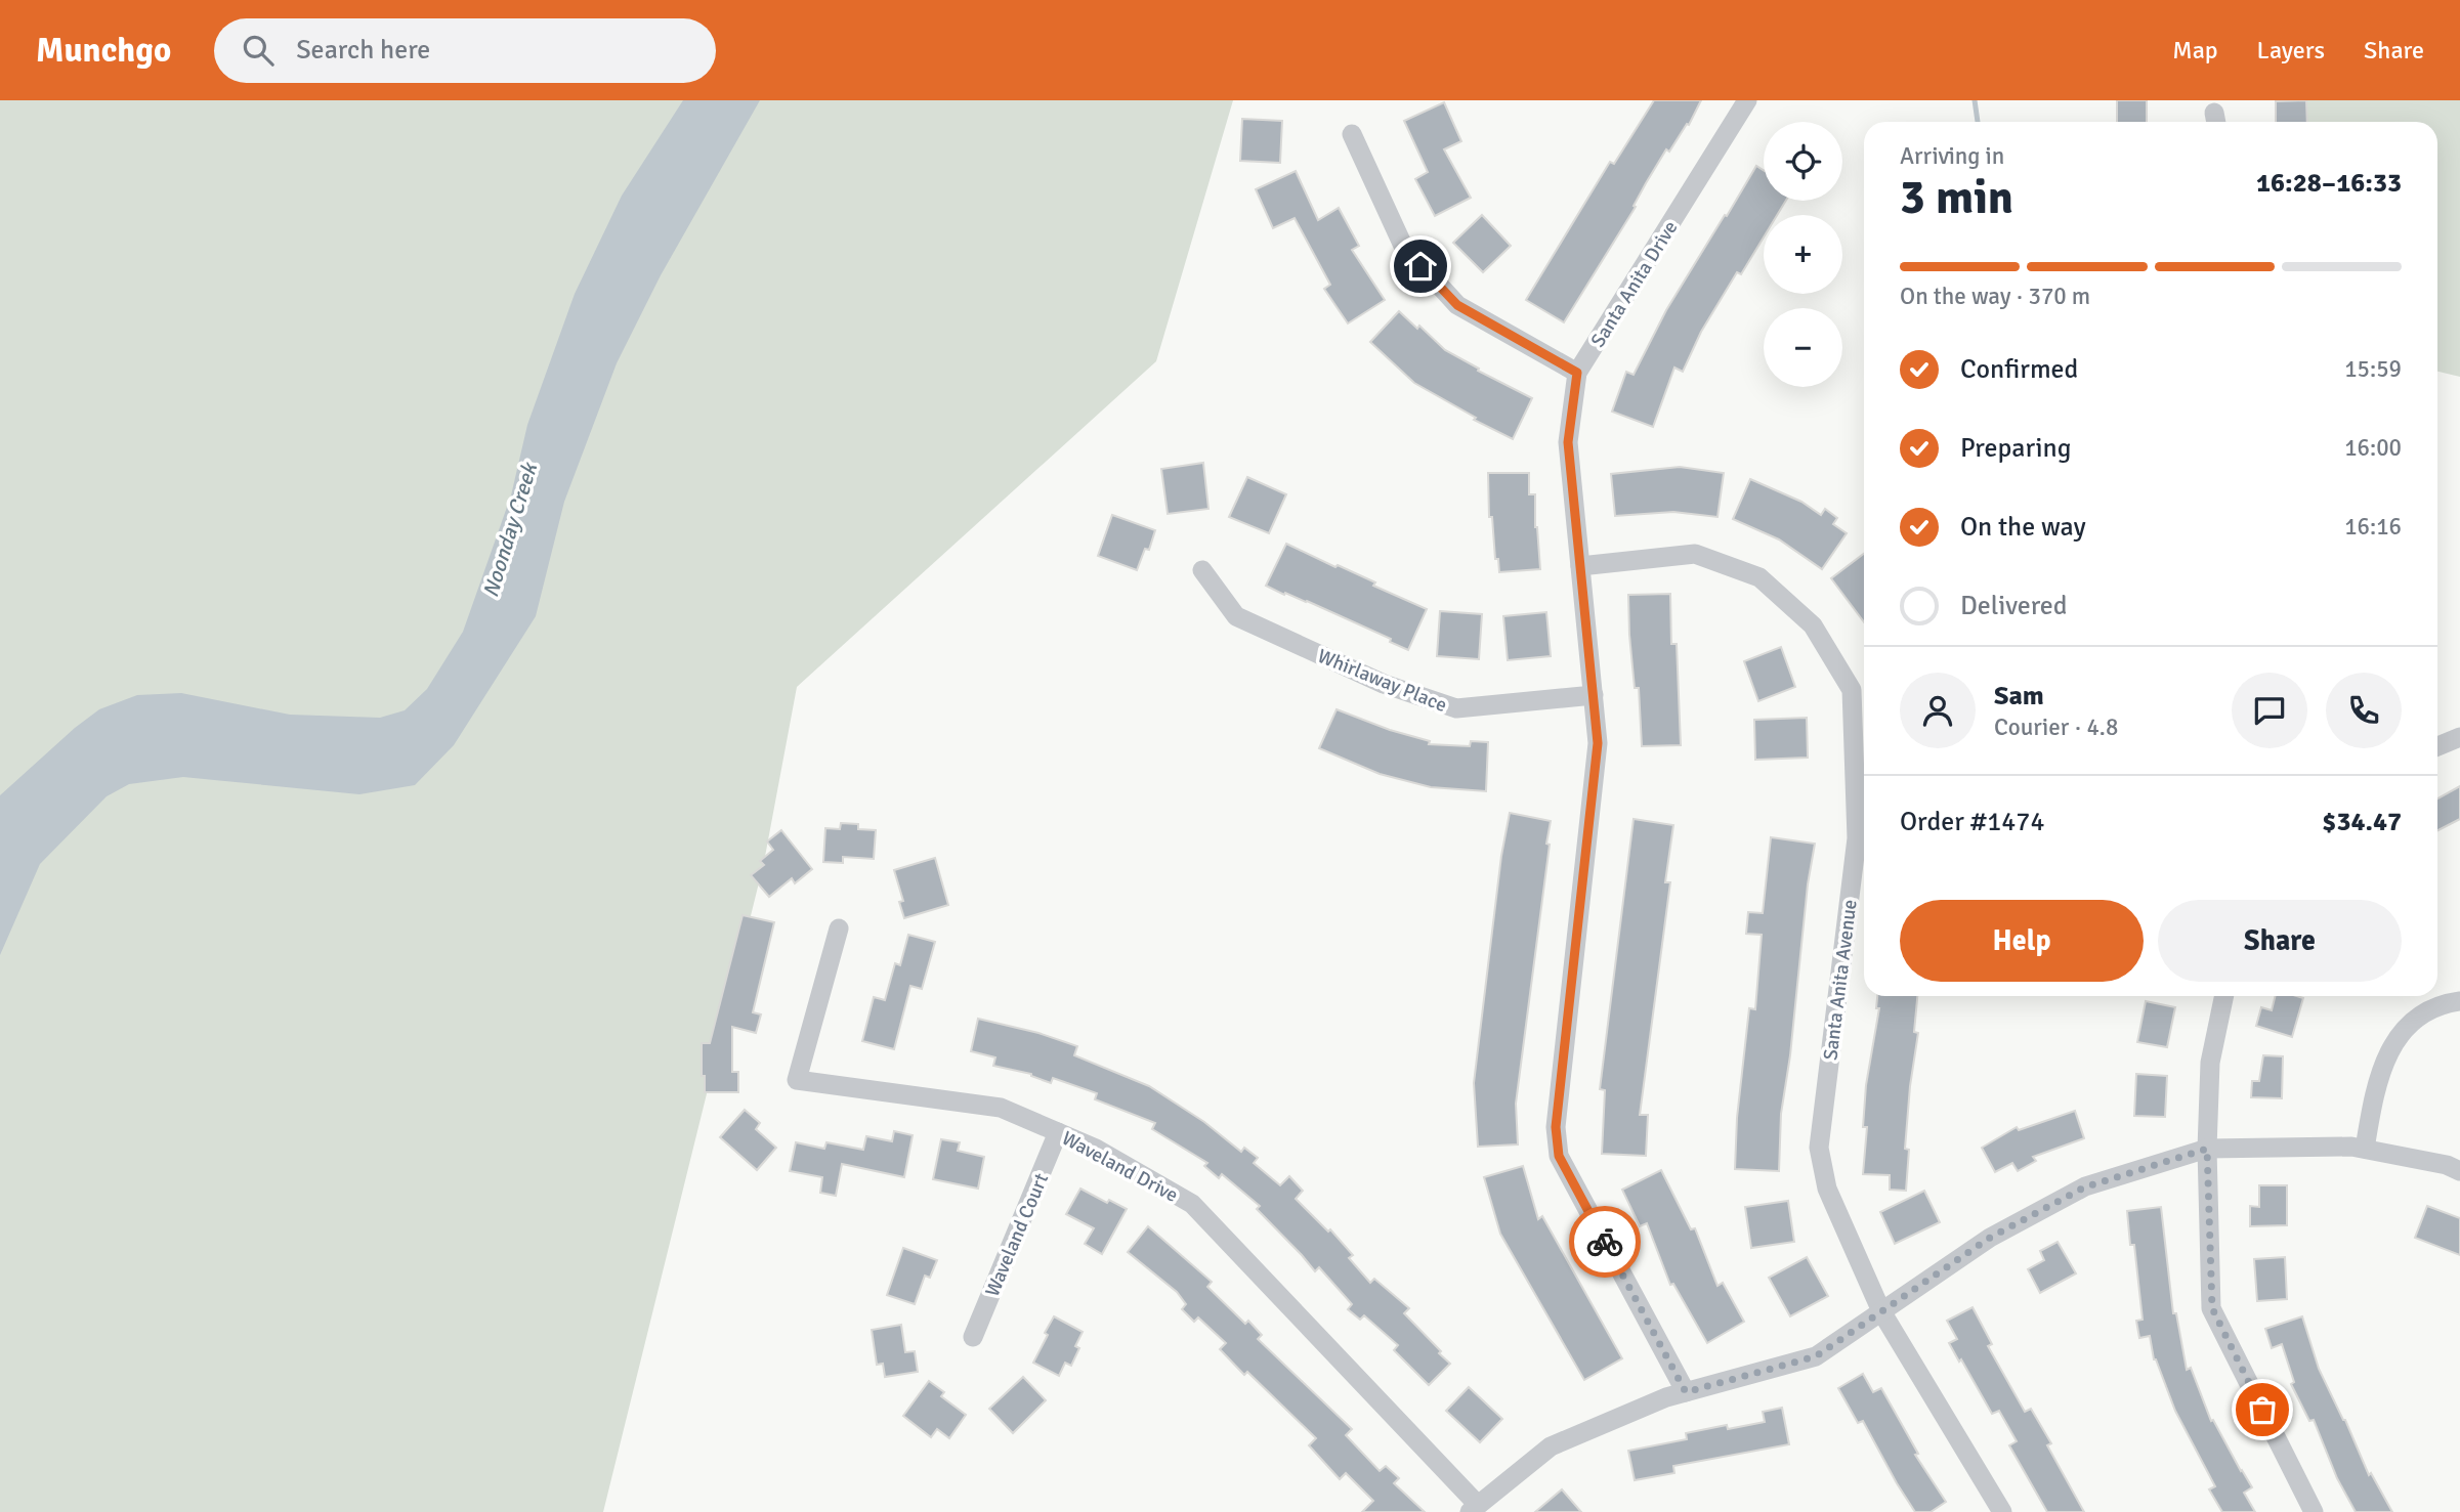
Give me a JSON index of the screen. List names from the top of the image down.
{
  "streets": {
    "street": [
      "Santa Anita Drive",
      "Whirlaway Place",
      "Santa Anita Avenue",
      "Waveland Drive",
      "Waveland Court"
    ]
  },
  "crossings": [
    ["Santa Anita Drive", "Whirlaway Place"],
    ["Santa Anita Drive", "Santa Anita Avenue"],
    ["Waveland Drive", "Waveland Court"]
  ],
  "water": ["Noonday Creek"],
  "page": {
    "header": "Munchgo",
    "search": "Search here",
    "nav": ["Map", "Layers", "Share"],
    "map_buttons": ["+", "−"],
    "heading": ["3 min", "Arriving in", "16:28–16:33"],
    "panel": [
      "Sam",
      "Courier · 4.8",
      "Order #1474",
      "$34.47"
    ],
    "bar": "On the way · 370 m",
    "list": [
      ["Confirmed", "15:59"],
      ["Preparing", "16:00"],
      ["On the way", "16:16"],
      "Delivered"
    ],
    "buttons": ["Help", "Share"]
  }
}
